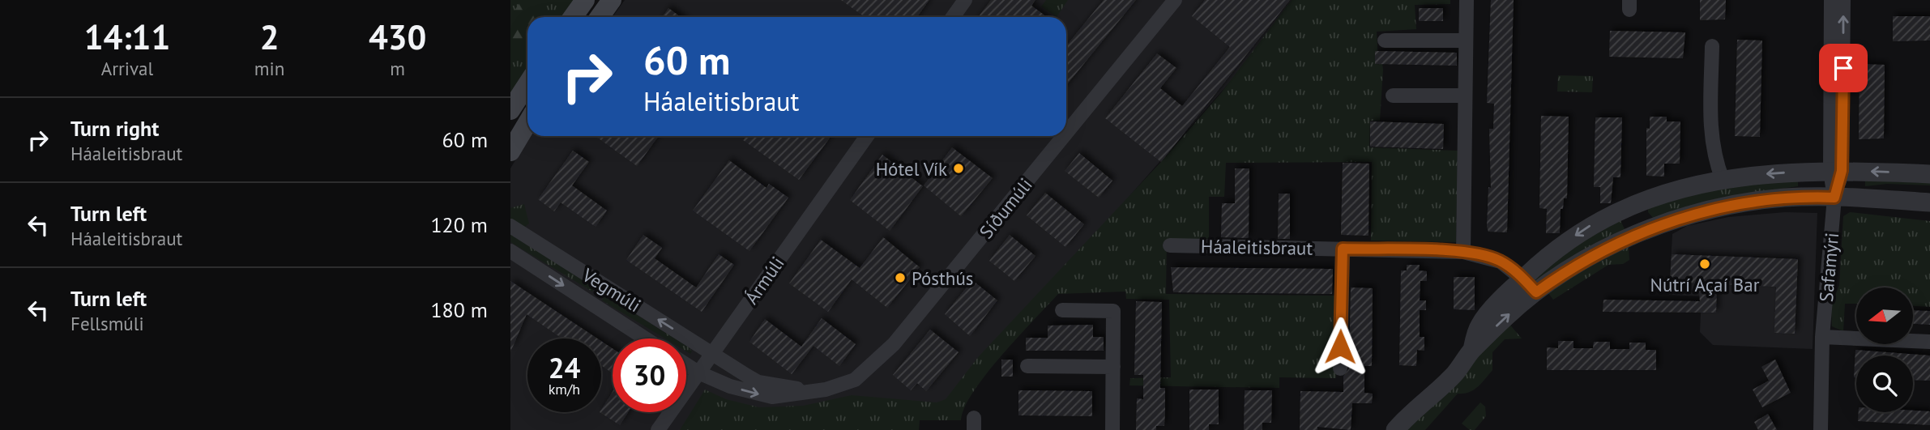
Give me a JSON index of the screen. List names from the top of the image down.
{
  "streets": {
    "street": [
      "Síðumúli",
      "Háaleitisbraut",
      "Safamýri",
      "Ármúli",
      "Vegmúli"
    ]
  },
  "crossings": [
    ["Síðumúli", "Ármúli"],
    ["Síðumúli", "Vegmúli"],
    ["Ármúli", "Vegmúli"]
  ],
  "places": ["Hótel Vík", "Nútrí Açaí Bar", "Pósthús"],
  "north": "left",
  "page": {
    "eta": [
      "14:11",
      "Arrival",
      "2",
      "min",
      "430",
      "m"
    ],
    "turn": ["60 m", "Háaleitisbraut"],
    "list": [
      {
        "name": "Turn right",
        "note": "Háaleitisbraut",
        "value": "60 m"
      },
      {
        "name": "Turn left",
        "note": "Háaleitisbraut",
        "value": "120 m"
      },
      {
        "name": "Turn left",
        "note": "Fellsmúli",
        "value": "180 m"
      }
    ],
    "speed": "24 km/h",
    "limit": "30"
  }
}
